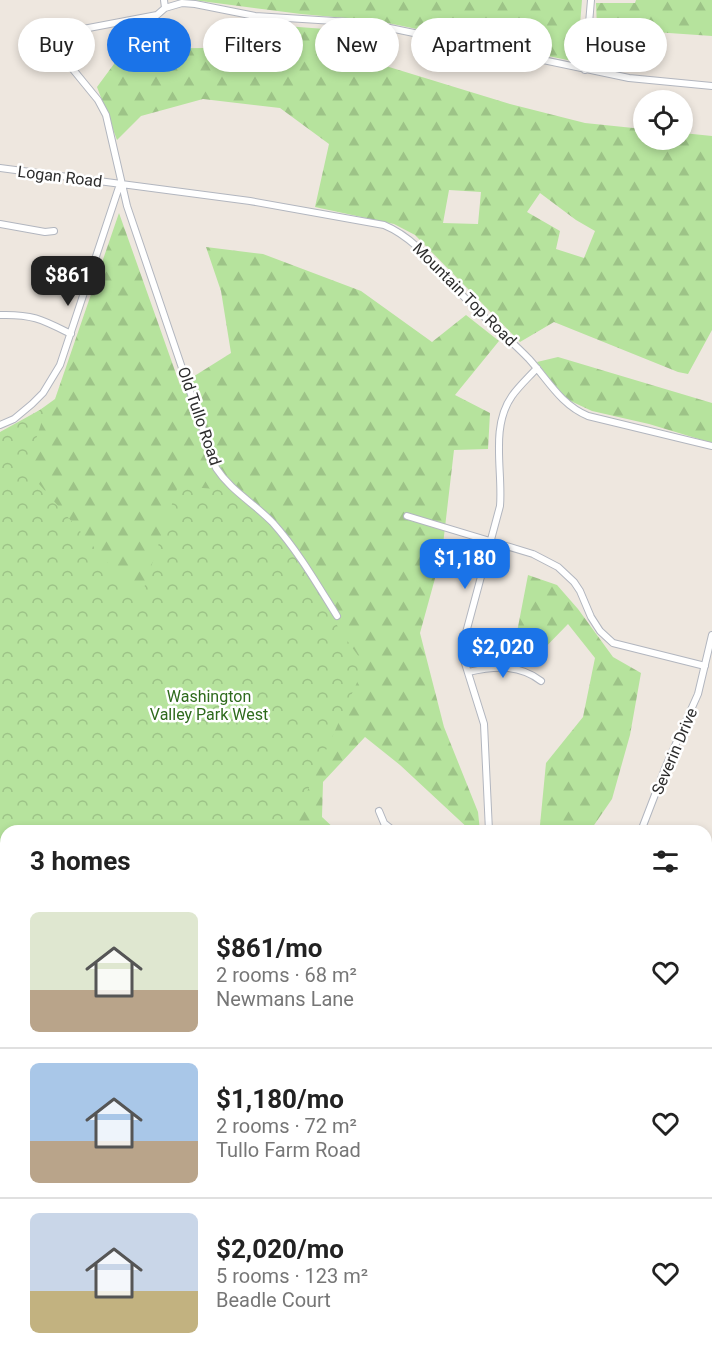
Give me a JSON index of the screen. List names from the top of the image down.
{
  "streets": {
    "street": [
      "Logan Road",
      "Mountain Top Road",
      "Old Tullo Road",
      "Severin Drive"
    ]
  },
  "crossings": [
    ["Logan Road", "Mountain Top Road"],
    ["Logan Road", "Old Tullo Road"],
    ["Mountain Top Road", "Old Tullo Road"]
  ],
  "parks": ["Washington Valley Park West"],
  "page": {
    "chip": [
      "Buy",
      "Rent",
      "Filters",
      "New",
      "Apartment",
      "House"
    ],
    "price": ["$861", "$1,180", "$2,020"],
    "heading": "3 homes",
    "list": [
      {
        "name": "$861/mo",
        "note": "2 rooms · 68 m² · Newmans Lane"
      },
      {
        "name": "$1,180/mo",
        "note": "2 rooms · 72 m² · Tullo Farm Road"
      },
      {
        "name": "$2,020/mo",
        "note": "5 rooms · 123 m² · Beadle Court"
      }
    ]
  }
}
